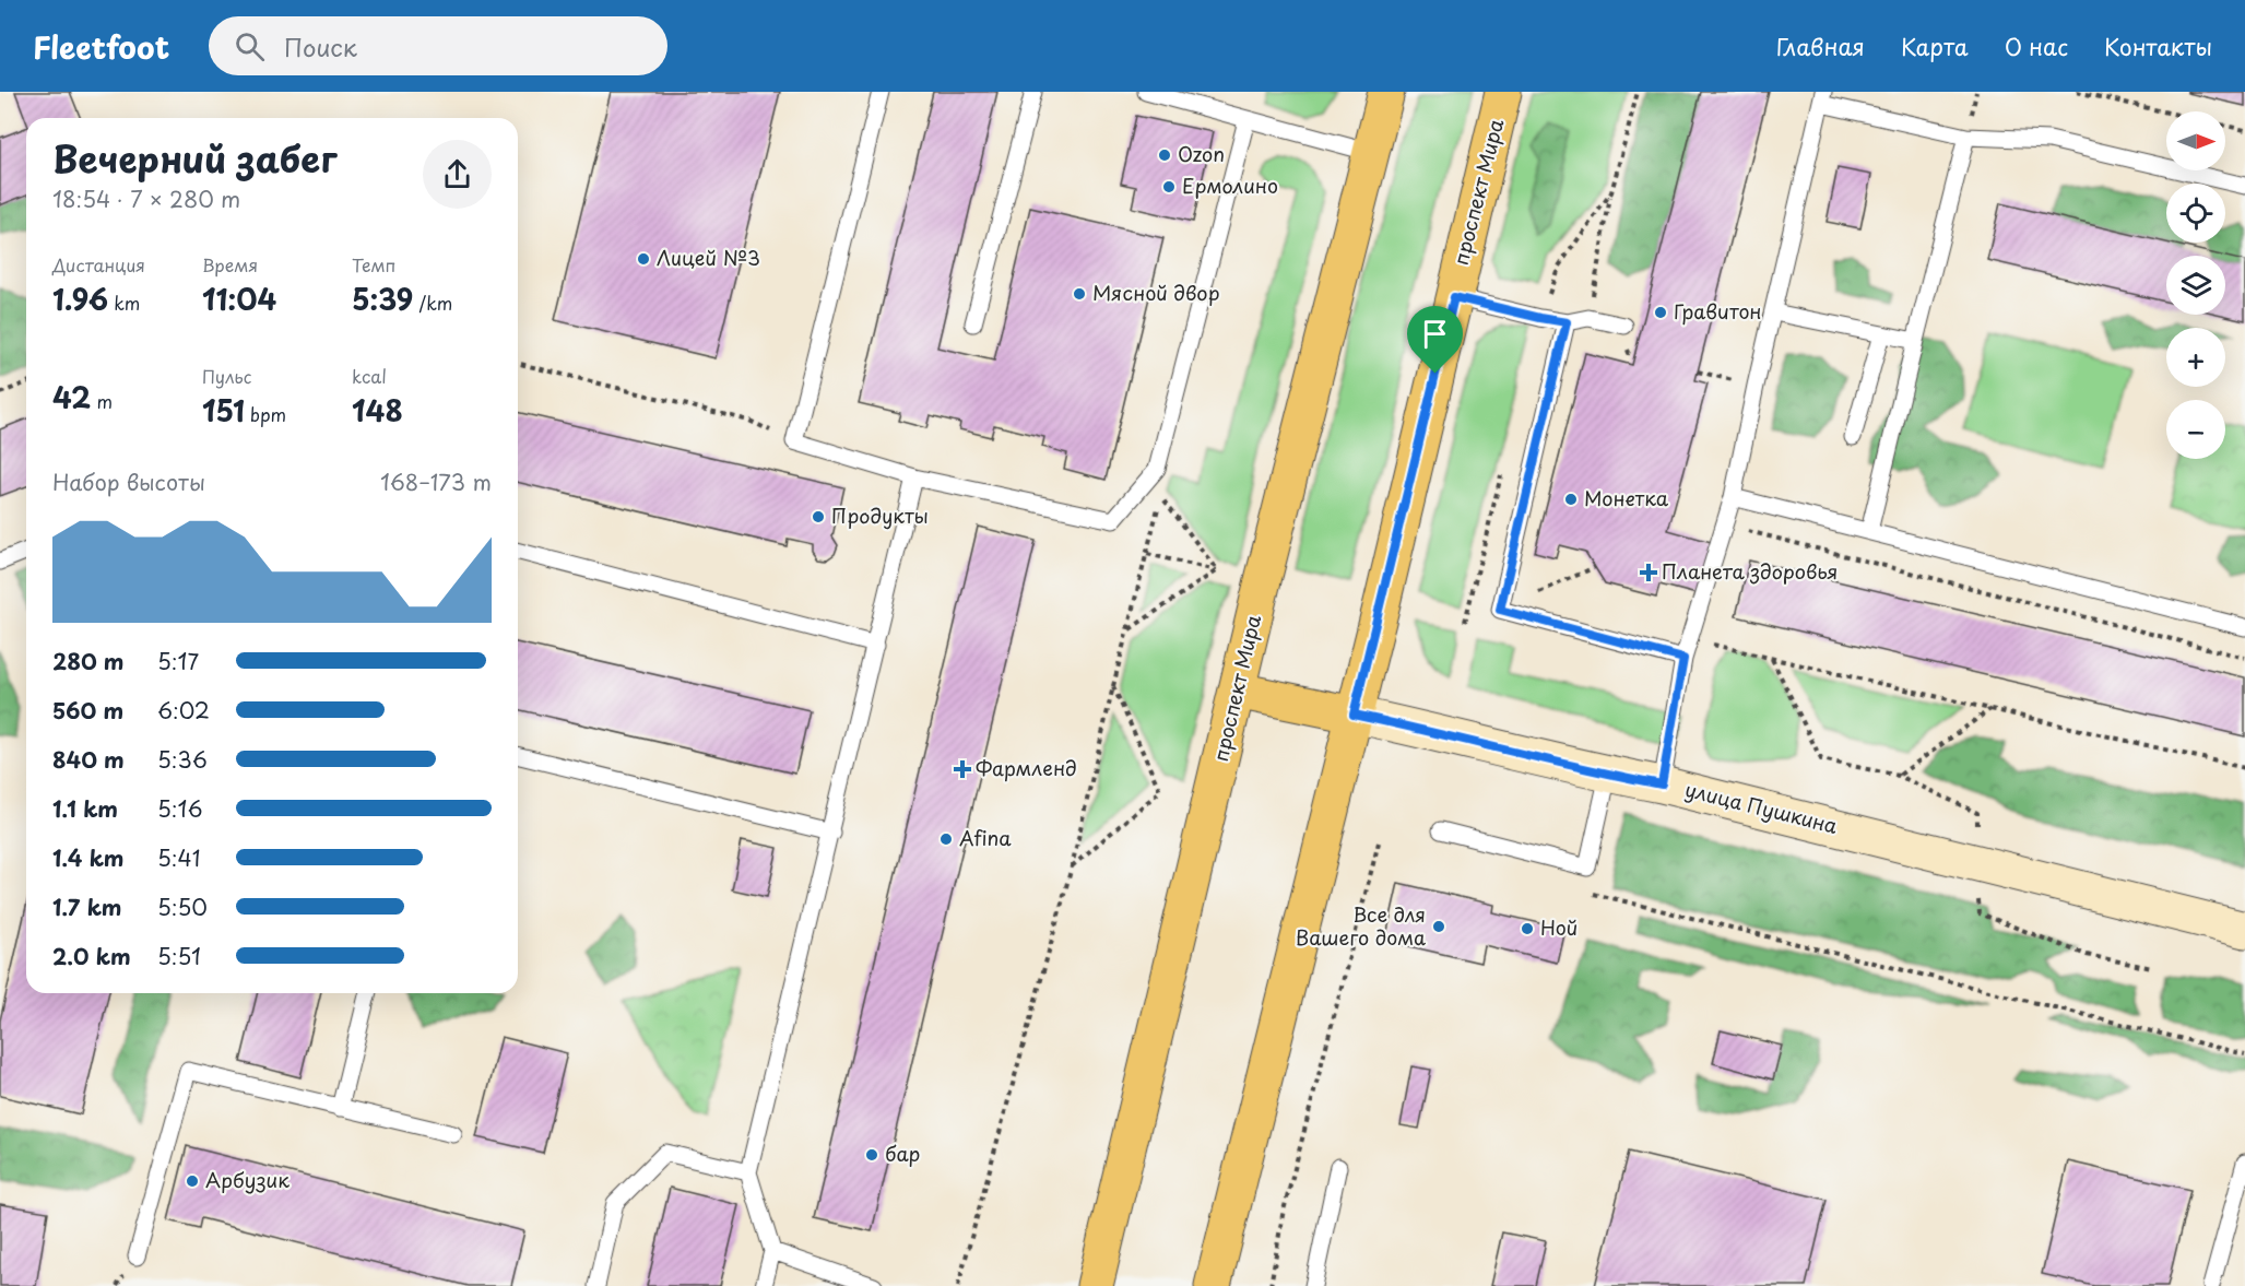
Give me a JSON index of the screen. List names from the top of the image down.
{
  "streets": {
    "main road": ["проспект Мира", "улица Пушкина"]
  },
  "crossings": [
    ["проспект Мира", "улица Пушкина"]
  ],
  "places": {
    "other": [
      "Ozon",
      "Ермолино",
      "Лицей №3",
      "Мясной двор",
      "Гравитон",
      "Монетка",
      "Продукты",
      "Afina",
      "Все для Вашего дома",
      "Ной",
      "бар",
      "Арбузик"
    ],
    "health": ["Планета здоровья", "Фармленд"]
  },
  "north": "right",
  "page": {
    "header": "Fleetfoot",
    "search": "Поиск",
    "nav": [
      "Главная",
      "Карта",
      "О нас",
      "Контакты"
    ],
    "map_buttons": ["+", "−"],
    "heading": ["Вечерний забег", "18:54 · 7 × 280 m"],
    "stats": [
      ["Дистанция", "1.96 km"],
      ["Время", "11:04"],
      ["Темп", "5:39 /km"],
      ["42 m"],
      ["Пульс", "151 bpm"],
      ["kcal", "148"]
    ],
    "chart": ["Набор высоты", "168–173 m"],
    "list": [
      {
        "name": "280 m",
        "note": "5:17"
      },
      {
        "name": "560 m",
        "note": "6:02"
      },
      {
        "name": "840 m",
        "note": "5:36"
      },
      {
        "name": "1.1 km",
        "note": "5:16"
      },
      {
        "name": "1.4 km",
        "note": "5:41"
      },
      {
        "name": "1.7 km",
        "note": "5:50"
      },
      {
        "name": "2.0 km",
        "note": "5:51"
      }
    ]
  }
}
